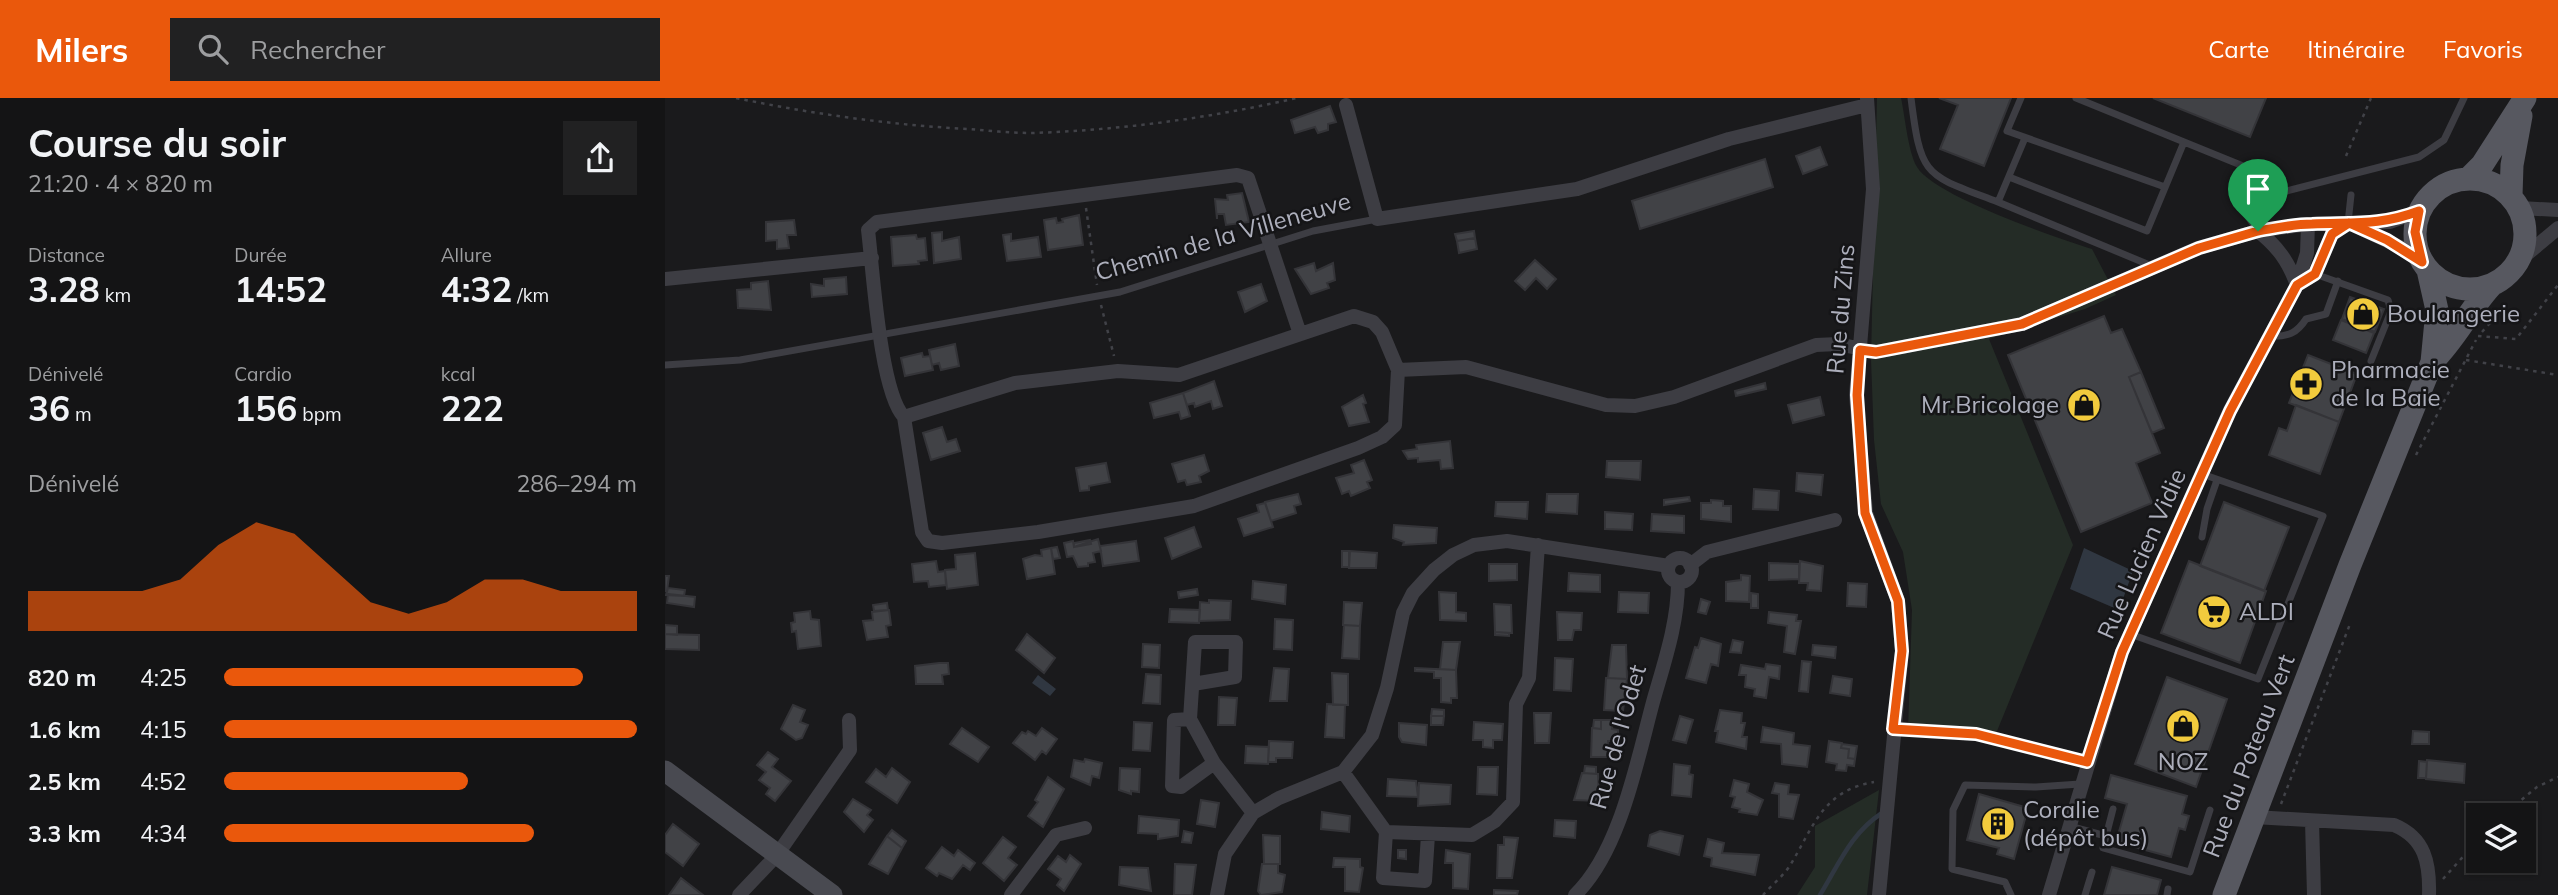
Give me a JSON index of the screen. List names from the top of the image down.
{
  "streets": {
    "main road": ["Rue du Poteau Vert"],
    "street": [
      "Chemin de la Villeneuve",
      "Rue du Zins",
      "Rue Lucien Vidie",
      "Rue de l'Odet"
    ]
  },
  "crossings": [
    ["Chemin de la Villeneuve", "Rue du Zins"]
  ],
  "places": {
    "shop": ["Boulangerie", "Mr.Bricolage", "NOZ"],
    "pharmacy": ["Pharmacie de la Baie"],
    "supermarket": ["ALDI"],
    "building": ["Coralie (dépôt bus)"]
  },
  "page": {
    "header": "Milers",
    "search": "Rechercher",
    "nav": ["Carte", "Itinéraire", "Favoris"],
    "heading": ["Course du soir", "21:20 · 4 × 820 m"],
    "stats": [
      ["Distance", "3.28 km"],
      ["Durée", "14:52"],
      ["Allure", "4:32 /km"],
      ["Dénivelé", "36 m"],
      ["Cardio", "156 bpm"],
      ["kcal", "222"]
    ],
    "chart": ["Dénivelé", "286–294 m"],
    "list": [
      {
        "name": "820 m",
        "note": "4:25"
      },
      {
        "name": "1.6 km",
        "note": "4:15"
      },
      {
        "name": "2.5 km",
        "note": "4:52"
      },
      {
        "name": "3.3 km",
        "note": "4:34"
      }
    ]
  }
}
